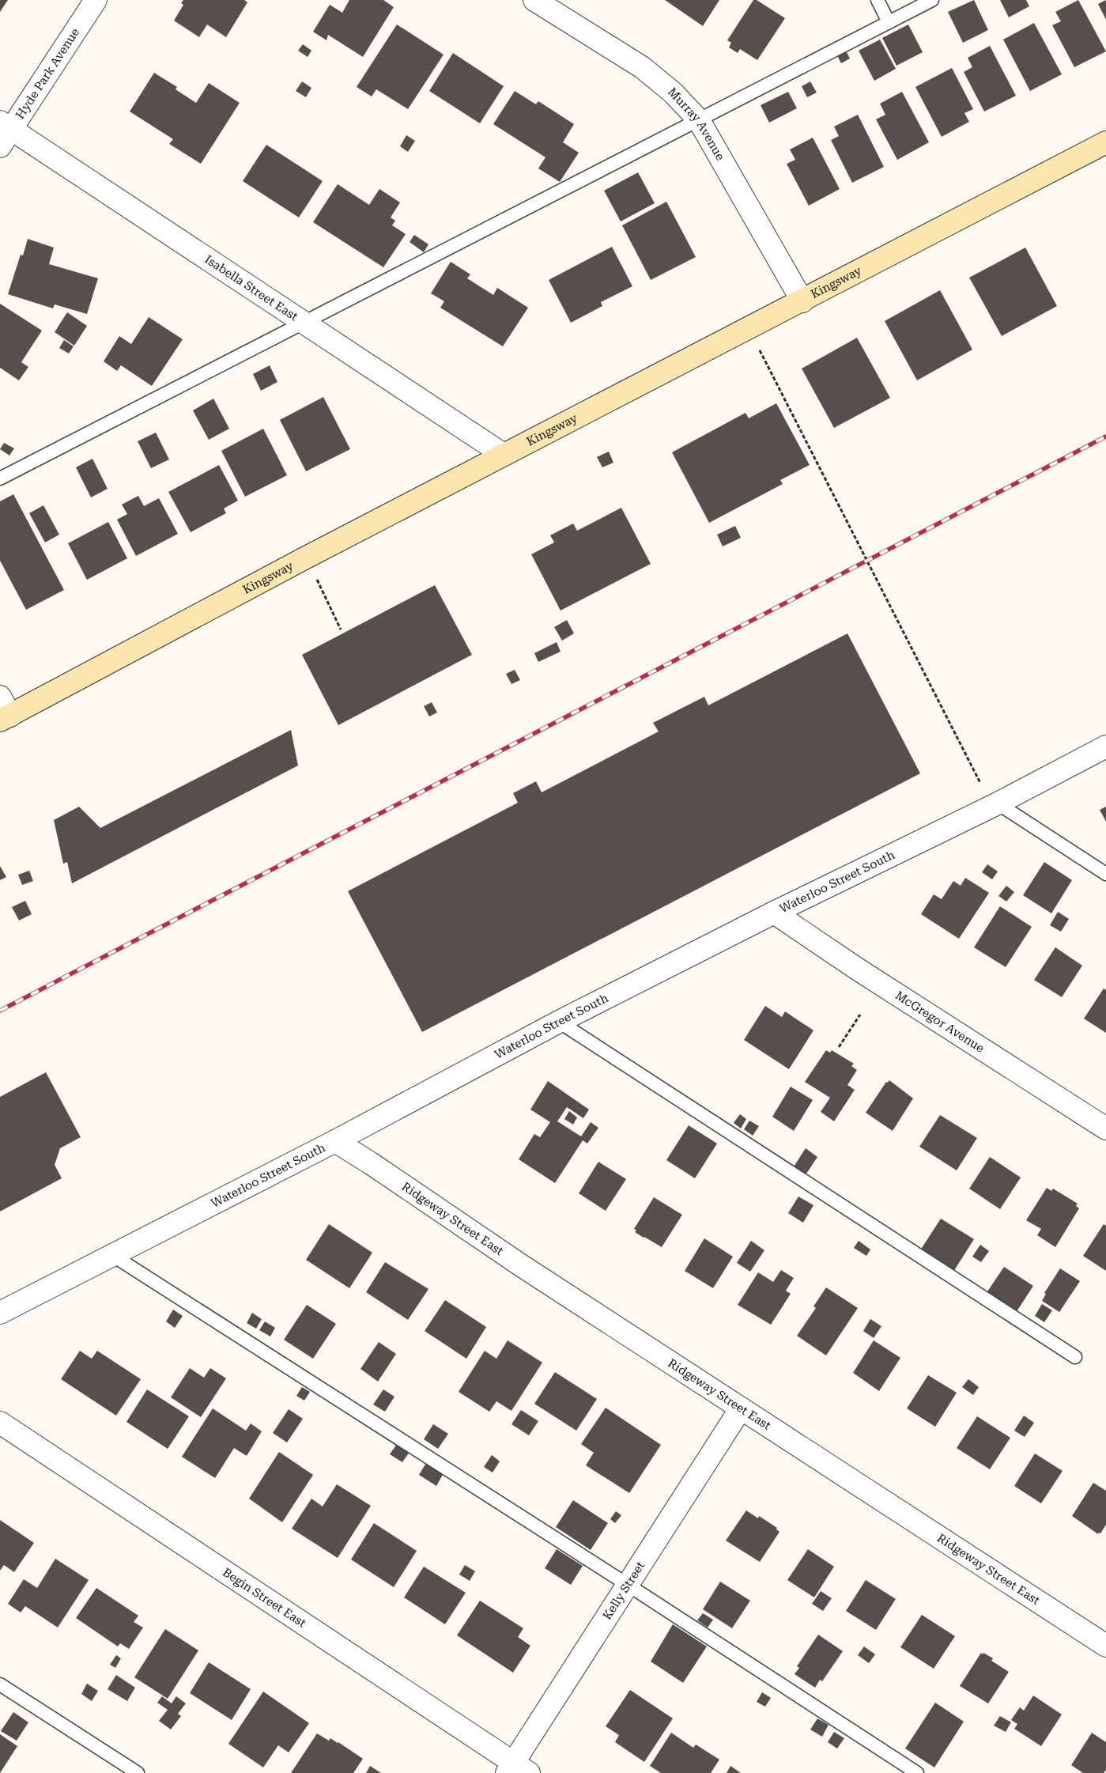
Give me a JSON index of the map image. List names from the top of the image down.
{
  "streets": {
    "main road": ["Kingsway"],
    "street": [
      "Hyde Park Avenue",
      "Murray Avenue",
      "Isabella Street East",
      "Waterloo Street South",
      "McGregor Avenue",
      "Ridgeway Street East",
      "Kelly Street",
      "Begin Street East"
    ]
  },
  "crossings": [
    ["Hyde Park Avenue", "Isabella Street East"],
    ["Murray Avenue", "Kingsway"],
    ["Kingsway", "Isabella Street East"],
    ["Waterloo Street South", "McGregor Avenue"],
    ["Waterloo Street South", "Ridgeway Street East"],
    ["Ridgeway Street East", "Kelly Street"],
    ["Kelly Street", "Begin Street East"]
  ]
}
